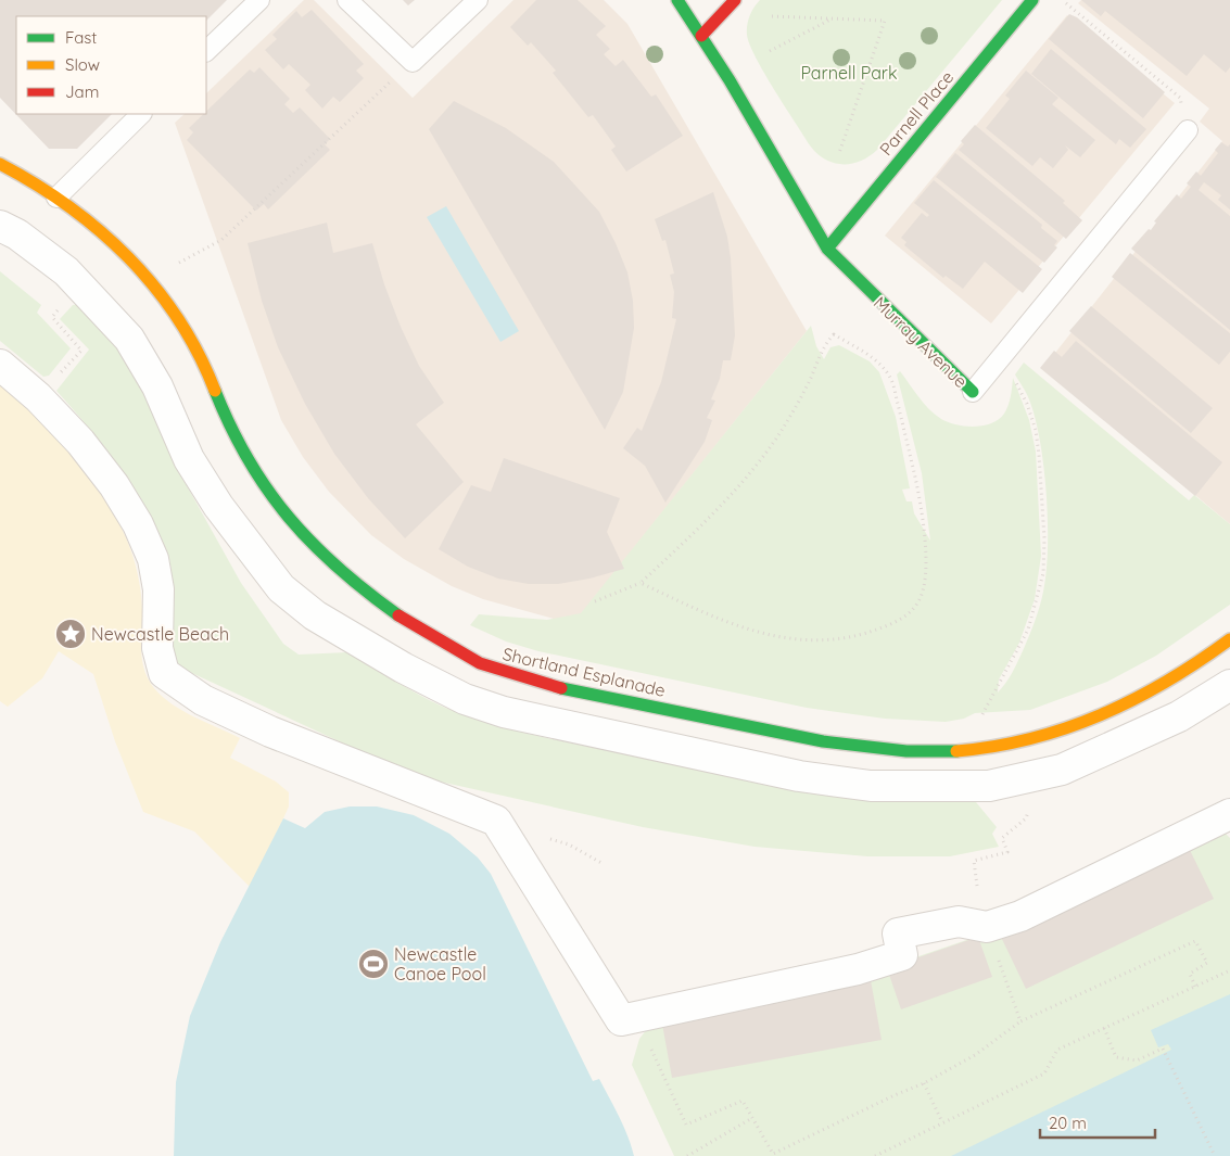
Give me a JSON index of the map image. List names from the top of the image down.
{
  "streets": {
    "street": ["Parnell Place", "Murray Avenue", "Shortland Esplanade"]
  },
  "crossings": [
    ["Parnell Place", "Murray Avenue"]
  ],
  "parks": ["Parnell Park"],
  "places": {
    "place": ["Newcastle Beach"],
    "sports": ["Newcastle Canoe Pool"]
  },
  "legend": ["Fast", "Slow", "Jam"],
  "scale_bar": "20 m"
}
